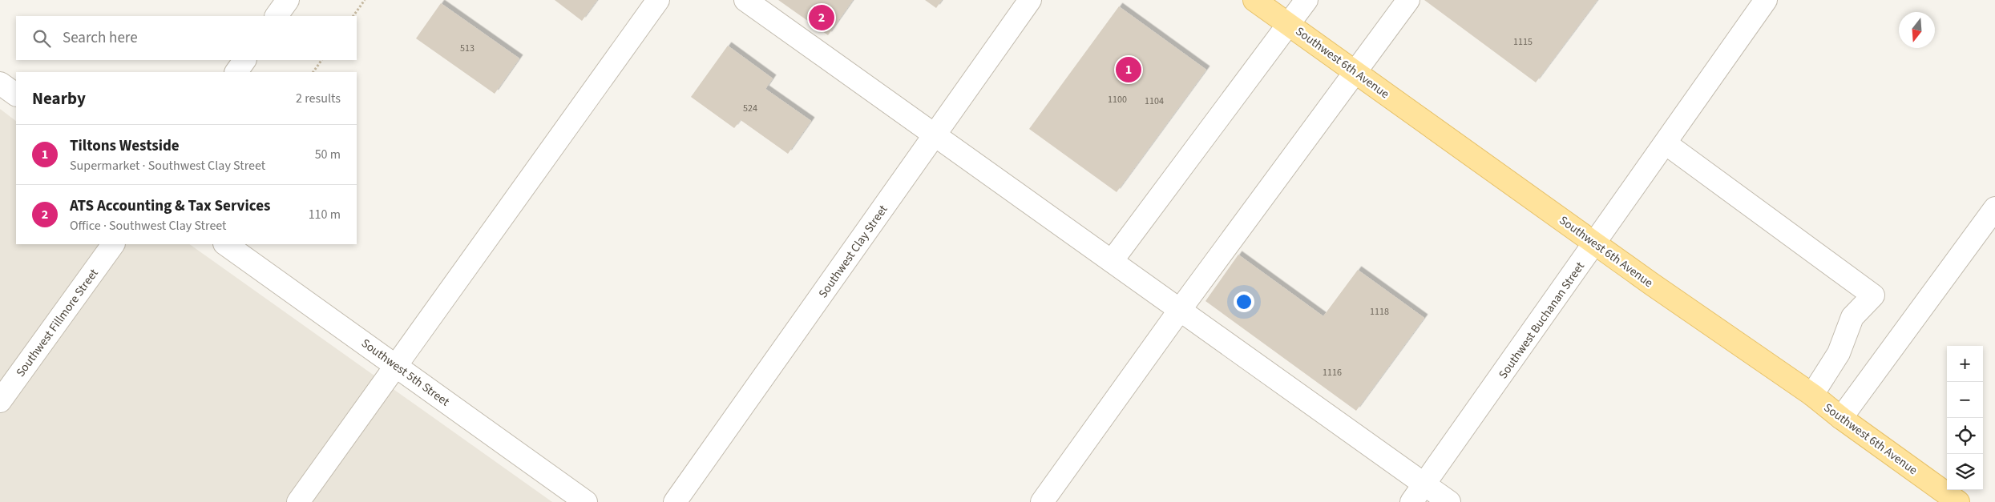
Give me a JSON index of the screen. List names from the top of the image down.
{
  "streets": {
    "main road": ["Southwest 6th Avenue"],
    "street": [
      "Southwest Clay Street",
      "Southwest Buchanan Street",
      "Southwest Fillmore Street",
      "Southwest 5th Street"
    ]
  },
  "crossings": [
    ["Southwest 6th Avenue", "Southwest Buchanan Street"]
  ],
  "house_numbers": [
    "1115",
    "513",
    "1100",
    "1104",
    "524",
    "1118",
    "1116"
  ],
  "north": "bottom",
  "page": {
    "pins": ["2", "1"],
    "search": "Search here",
    "heading": ["Nearby", "2 results"],
    "list": [
      {
        "mark": "1",
        "name": "Tiltons Westside",
        "note": "Supermarket · Southwest Clay Street",
        "value": "50 m"
      },
      {
        "mark": "2",
        "name": "ATS Accounting & Tax Services",
        "note": "Office · Southwest Clay Street",
        "value": "110 m"
      }
    ],
    "map_buttons": ["+", "−"]
  }
}
